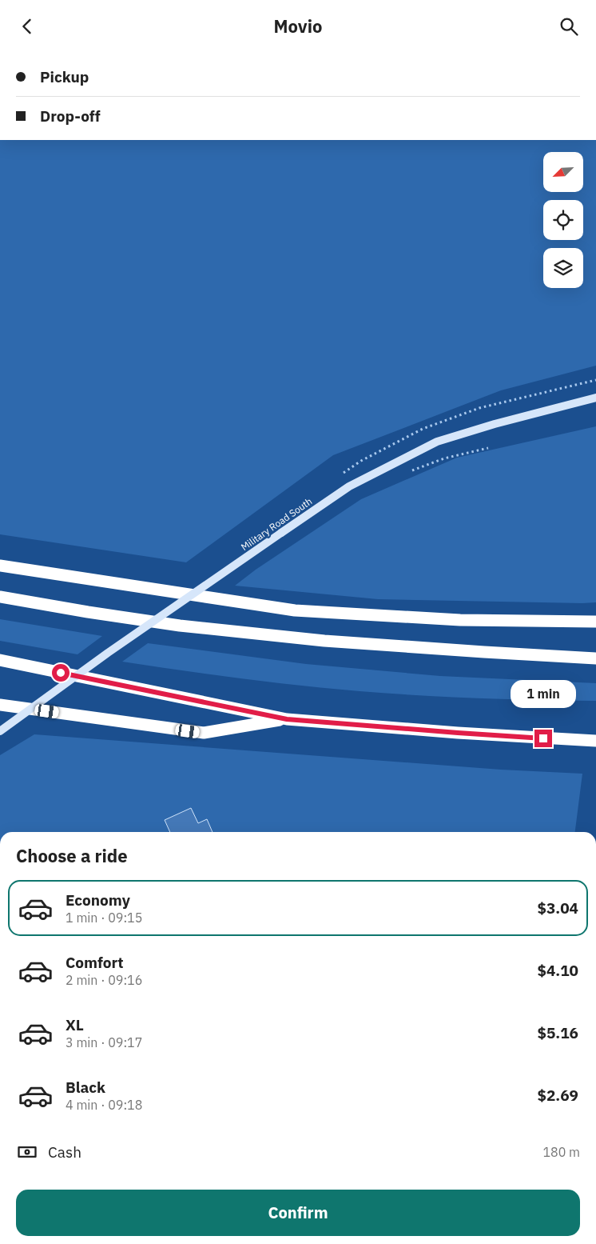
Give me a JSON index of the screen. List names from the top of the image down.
{
  "streets": {
    "main road": ["Military Road South"]
  },
  "north": "bottom left",
  "page": {
    "header": "Movio",
    "banner": ["Pickup", "Drop-off"],
    "bubble": "1 min",
    "heading": "Choose a ride",
    "list": [
      {
        "name": "Economy",
        "note": "1 min · 09:15",
        "value": "$3.04"
      },
      {
        "name": "Comfort",
        "note": "2 min · 09:16",
        "value": "$4.10"
      },
      {
        "name": "XL",
        "note": "3 min · 09:17",
        "value": "$5.16"
      },
      {
        "name": "Black",
        "note": "4 min · 09:18",
        "value": "$2.69"
      }
    ],
    "pay": ["Cash", "180 m"],
    "buttons": "Confirm"
  }
}
